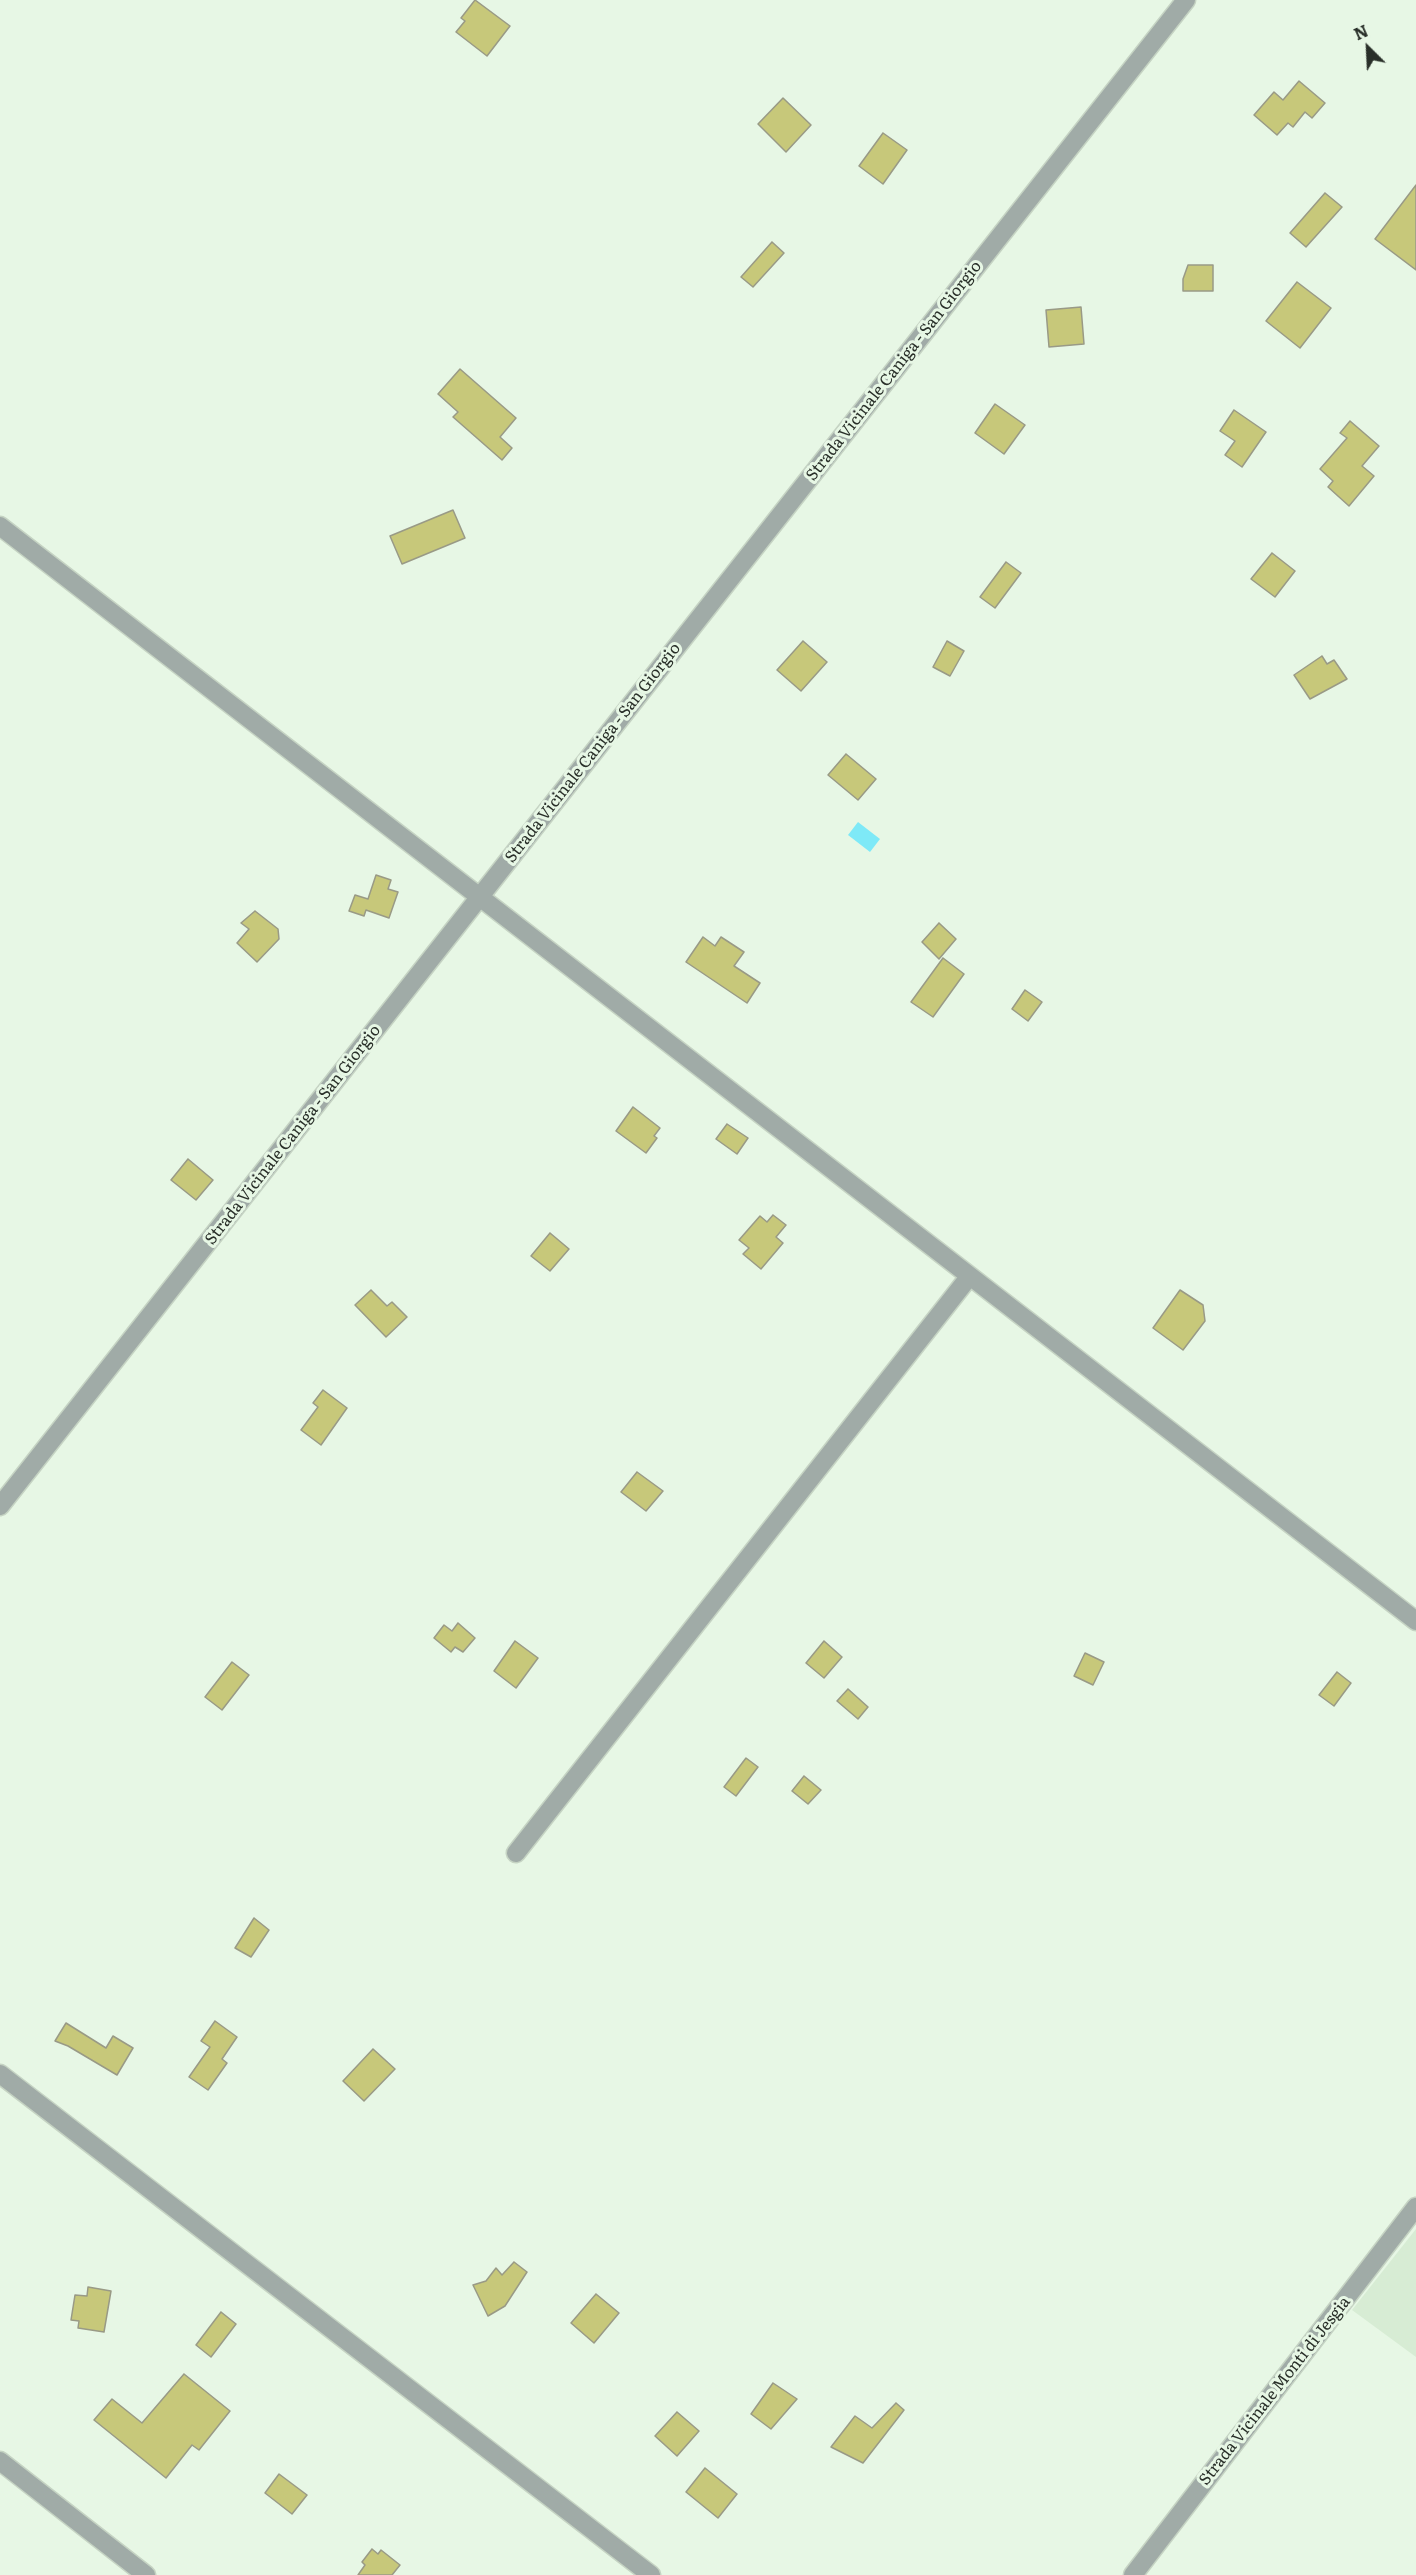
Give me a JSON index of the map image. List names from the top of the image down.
{
  "streets": {
    "street": ["Strada Vicinale Caniga - San Giorgio", "Strada Vicinale Monti di Jesgia"]
  },
  "north": "top left"
}
